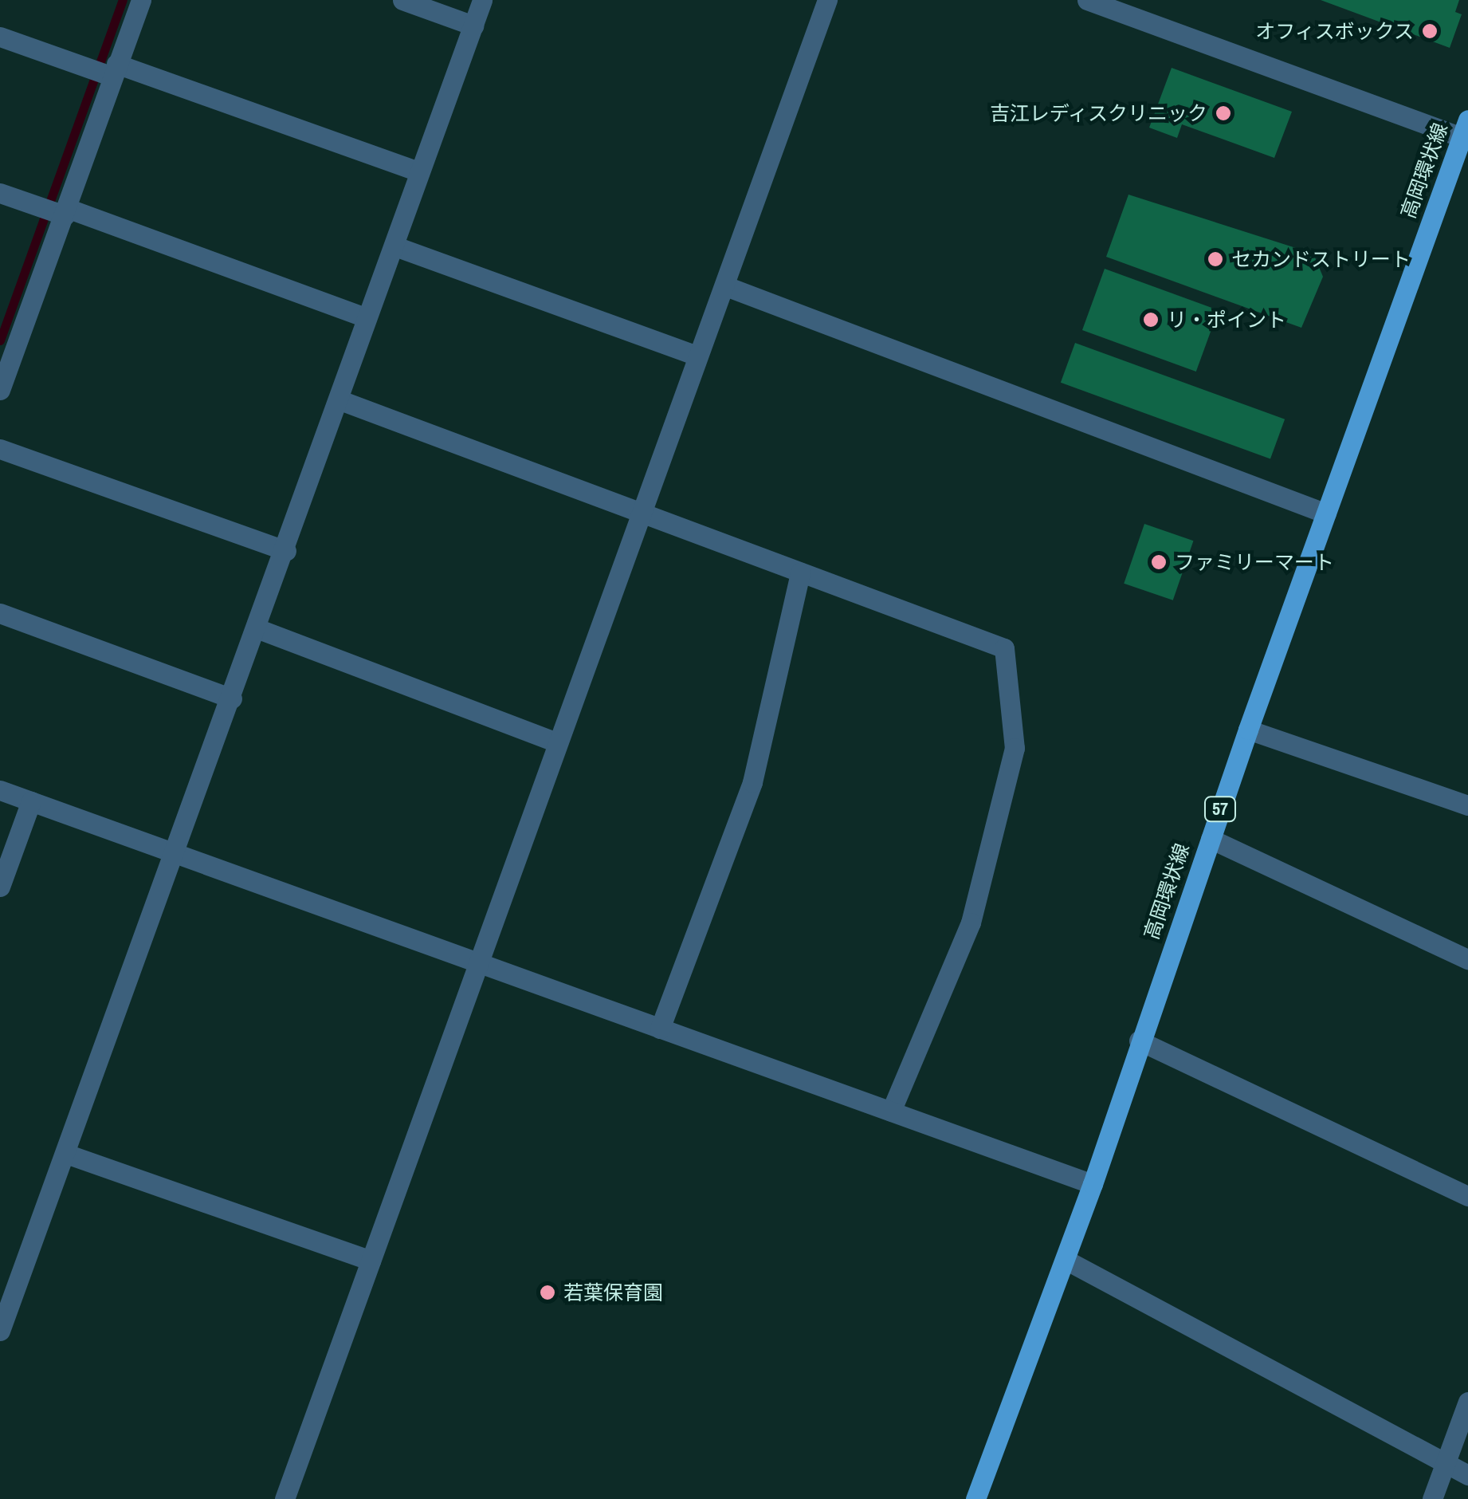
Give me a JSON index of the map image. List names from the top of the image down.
{
  "streets": {
    "main road": ["高岡環状線", "57"]
  },
  "places": [
    "オフィスボックス",
    "吉江レディスクリニック",
    "セカンドストリート",
    "リ・ポイント",
    "ファミリーマート",
    "若葉保育園"
  ]
}
